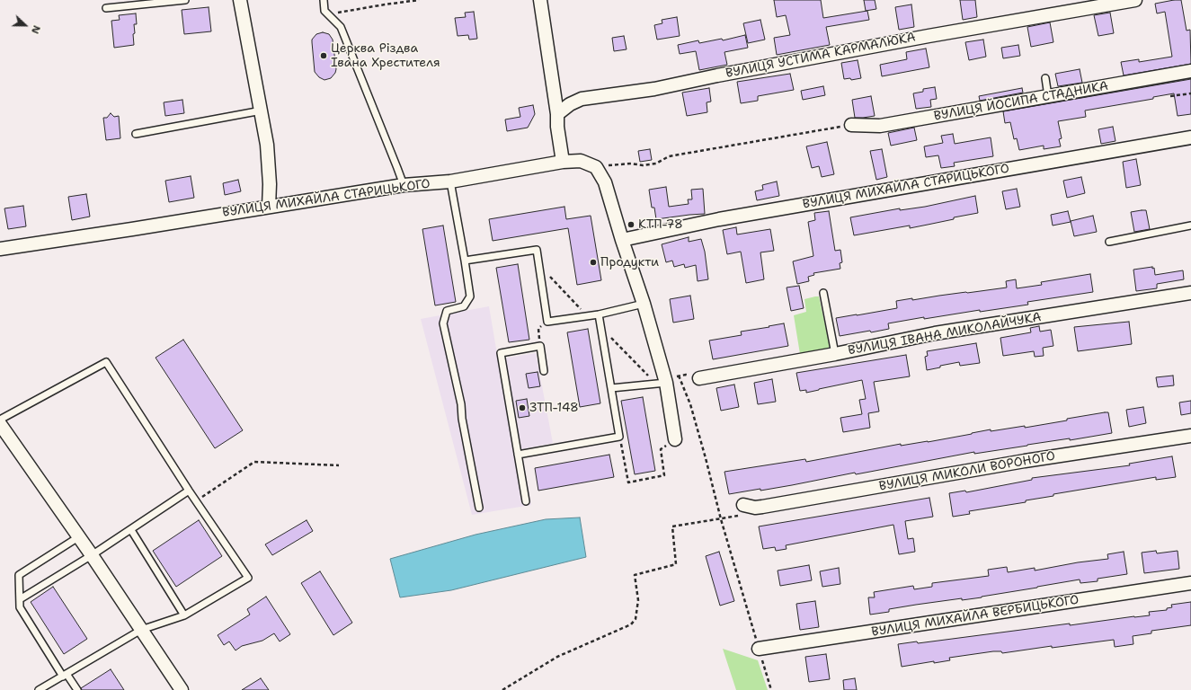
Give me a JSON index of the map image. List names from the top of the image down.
{
  "streets": {
    "street": [
      "ВУЛИЦЯ УСТИМА КАРМАЛЮКА",
      "ВУЛИЦЯ ЙОСИПА СТАДНИКА",
      "ВУЛИЦЯ МИХАЙЛА СТАРИЦЬКОГО",
      "ВУЛИЦЯ ІВАНА МИКОЛАЙЧУКА",
      "ВУЛИЦЯ МИКОЛИ ВОРОНОГО",
      "ВУЛИЦЯ МИХАЙЛА ВЕРБИЦЬКОГО"
    ]
  },
  "places": [
    "Церква Різдва Івана Хрестителя",
    "КТП-78",
    "Продукти",
    "ЗТП-148"
  ],
  "north": "right"
}
